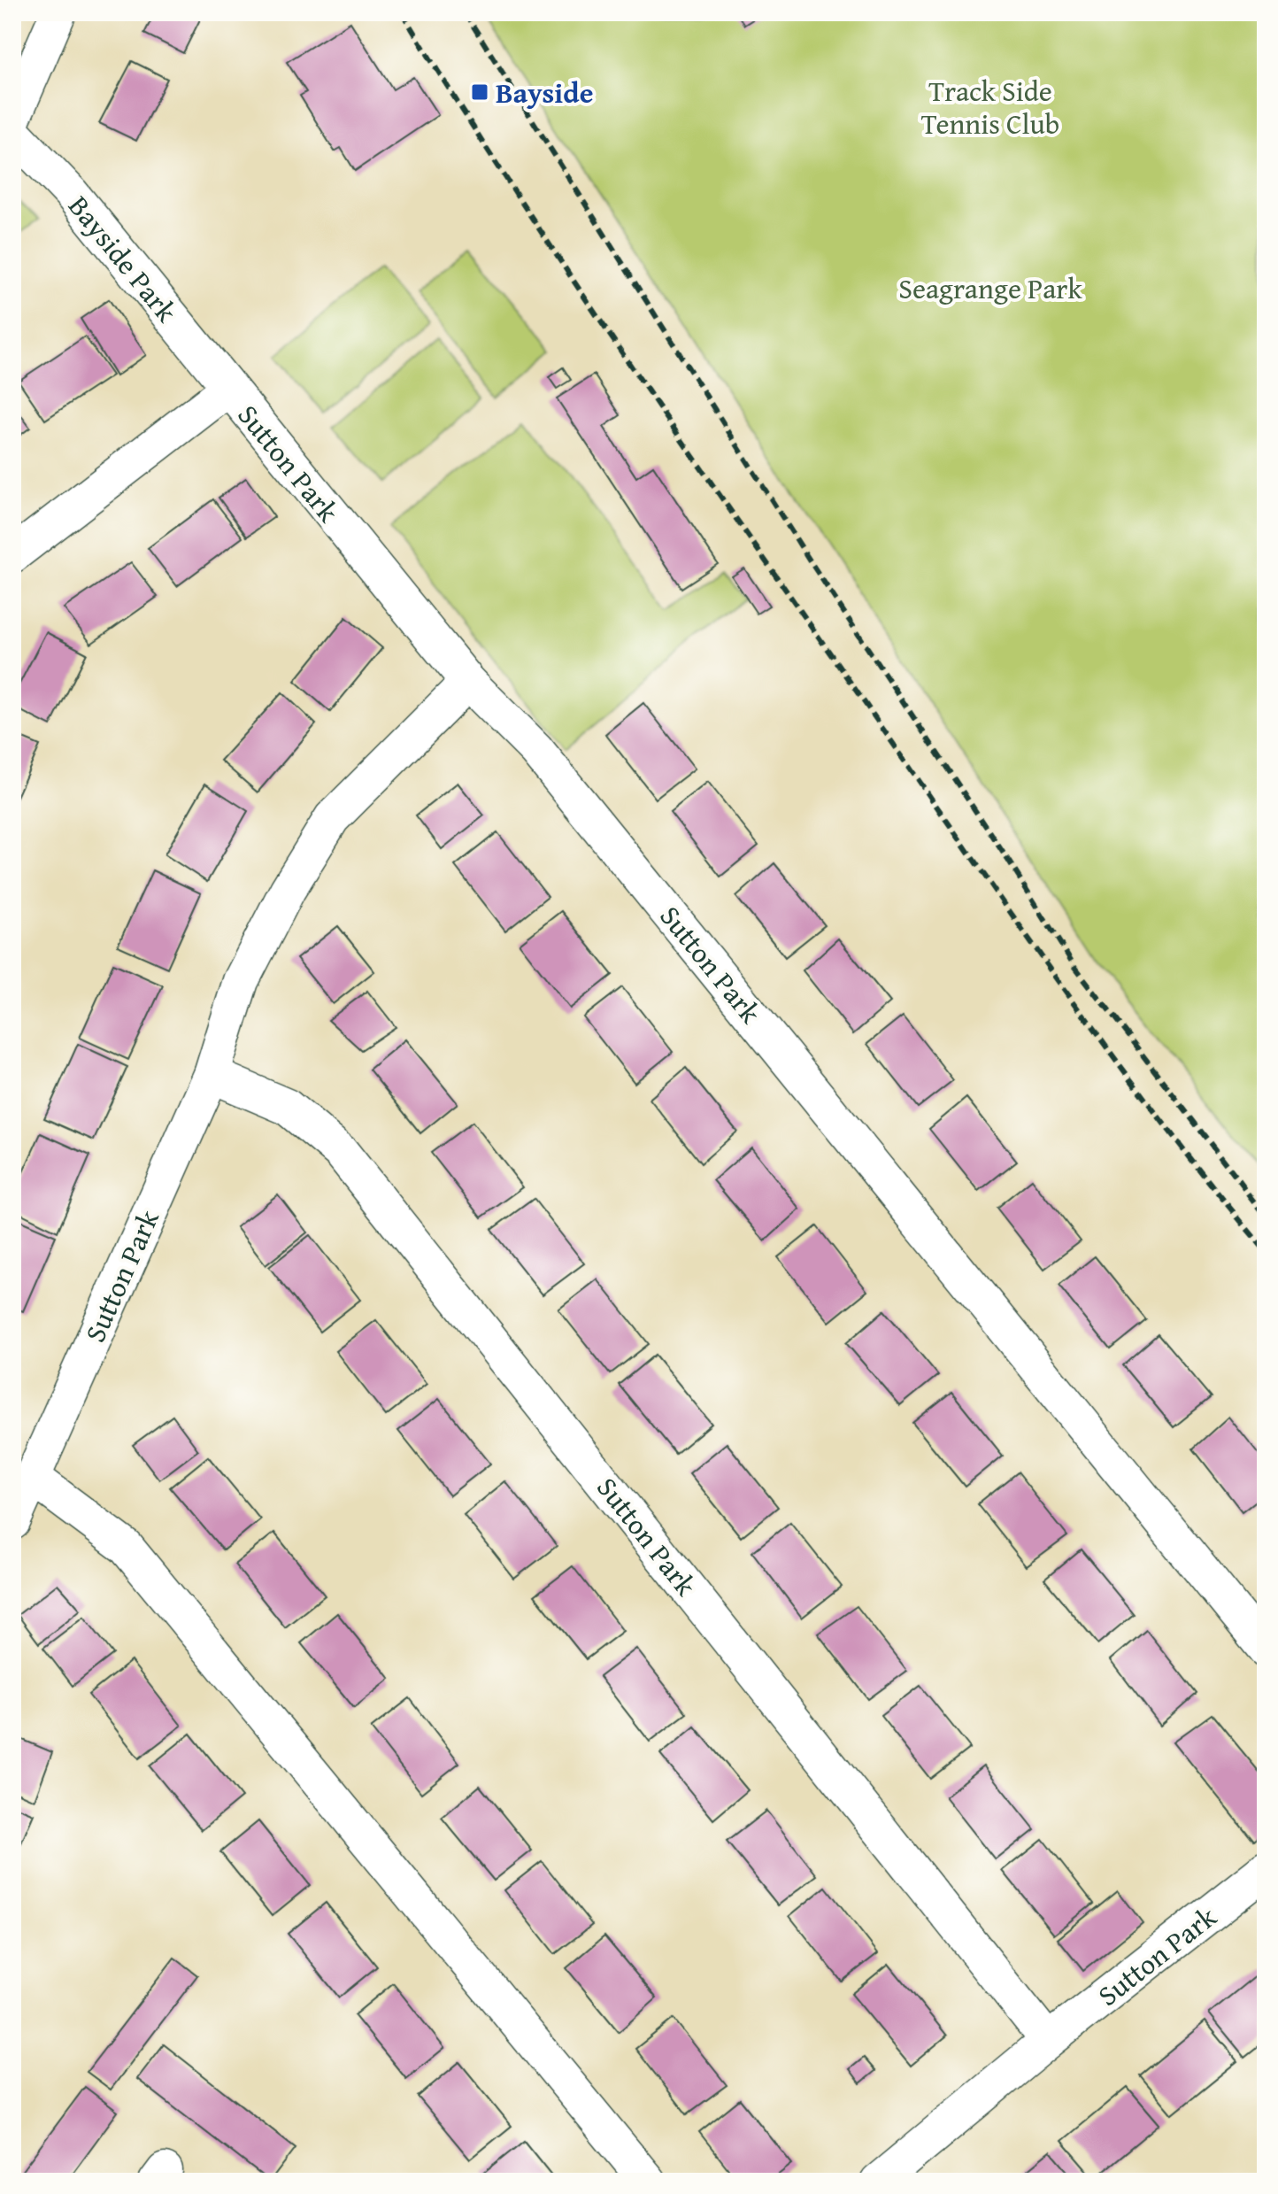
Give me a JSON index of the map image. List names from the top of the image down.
{
  "streets": {
    "street": ["Bayside Park", "Sutton Park"]
  },
  "crossings": [
    ["Bayside Park", "Sutton Park"]
  ],
  "parks": ["Track Side Tennis Club", "Seagrange Park"],
  "places": {
    "transit": ["Bayside"]
  }
}
